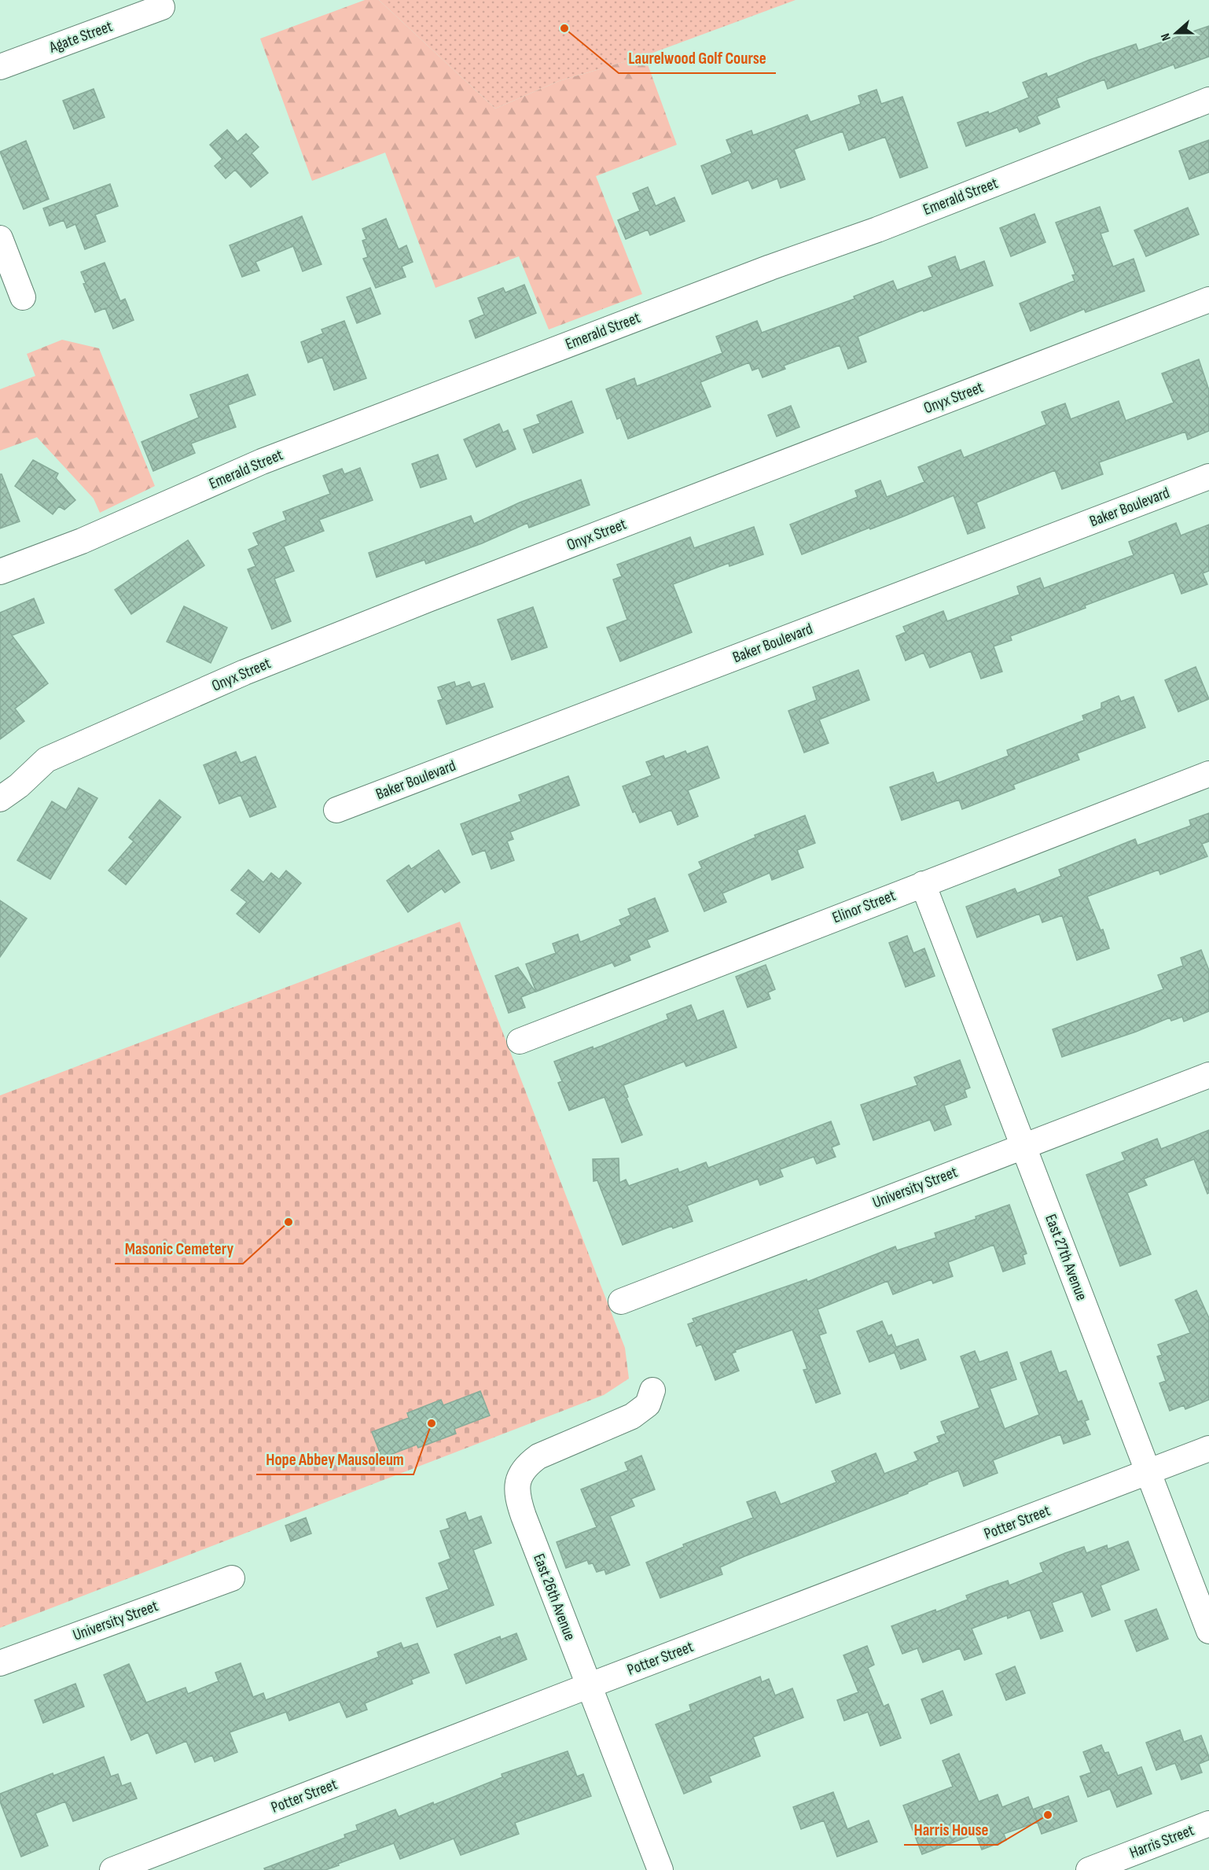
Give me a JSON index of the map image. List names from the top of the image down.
{
  "streets": {
    "street": [
      "Agate Street",
      "Emerald Street",
      "Onyx Street",
      "Baker Boulevard",
      "Elinor Street",
      "University Street",
      "East 27th Avenue",
      "Potter Street",
      "East 26th Avenue",
      "Harris Street"
    ]
  },
  "crossings": [
    ["Elinor Street", "East 27th Avenue"],
    ["University Street", "East 27th Avenue"],
    ["East 27th Avenue", "Potter Street"],
    ["Potter Street", "East 26th Avenue"]
  ],
  "places": [
    "Laurelwood Golf Course",
    "Masonic Cemetery",
    "Hope Abbey Mausoleum",
    "Harris House"
  ],
  "north": "left"
}
